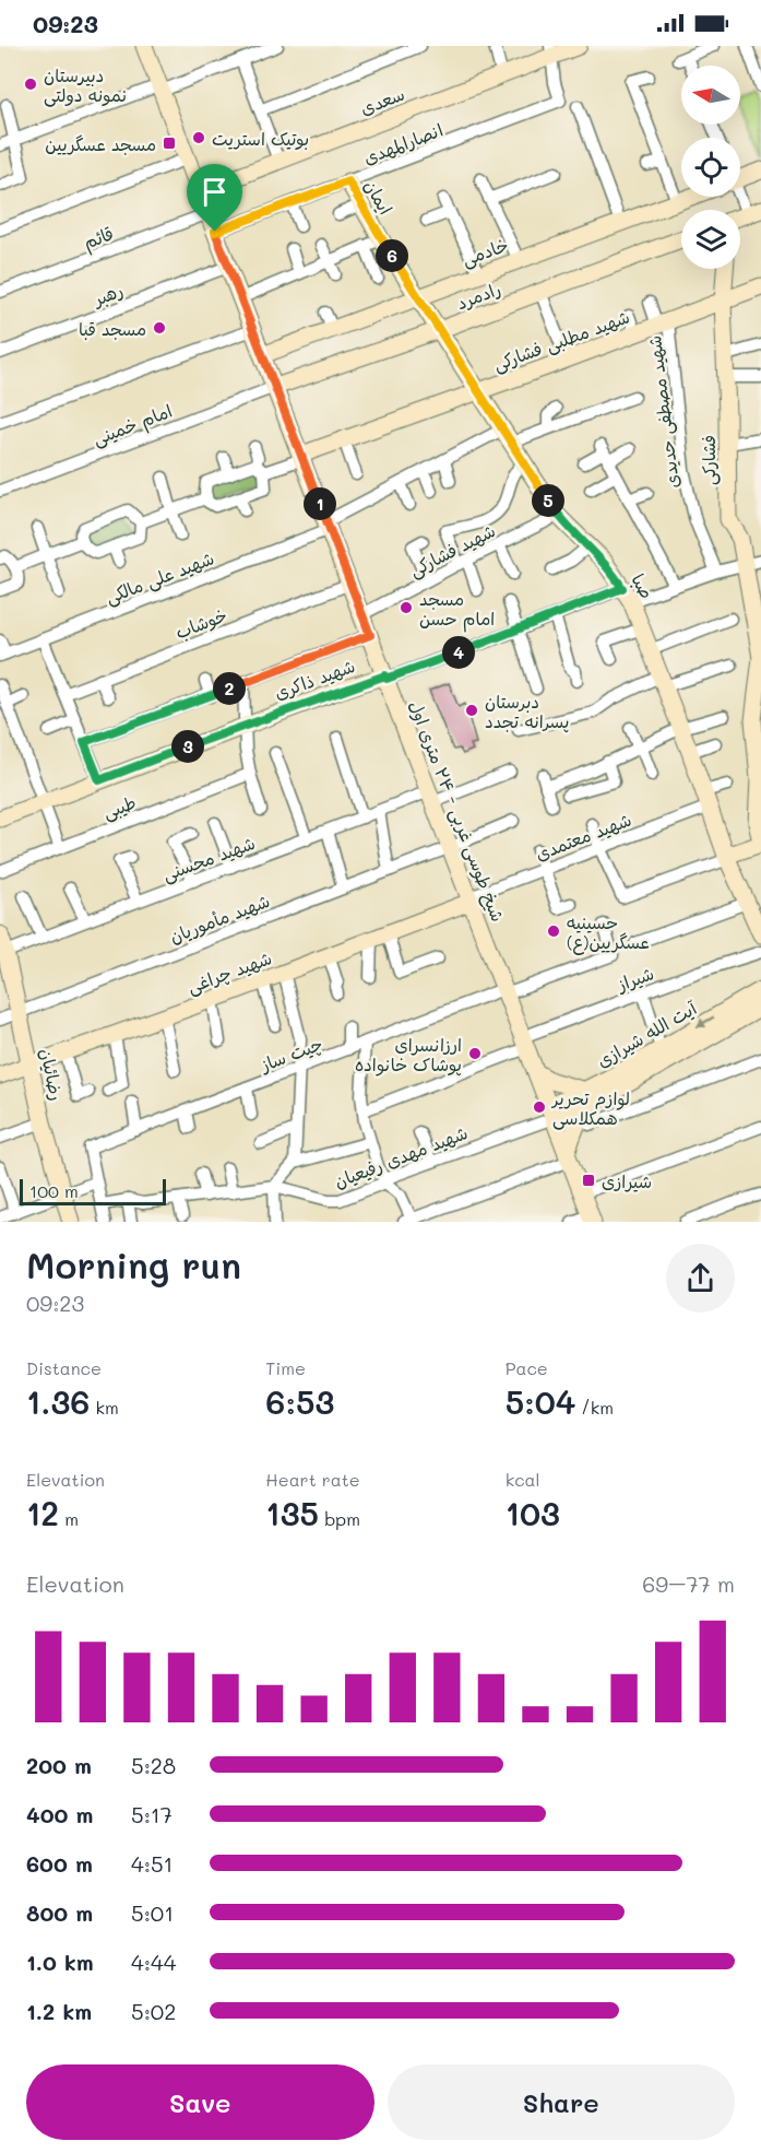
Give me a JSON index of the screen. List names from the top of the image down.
{
  "streets": {
    "street": [
      "سعدی",
      "انصارالمهدی",
      "ایمان",
      "قائم",
      "خادمی",
      "رهبر",
      "رادمرد",
      "شهید مطلبی فشارکی",
      "شهید مصطفی حدیدی",
      "امام خمینی",
      "فشارکی",
      "شهید فشارکی",
      "شهید علی مالکی",
      "صبا",
      "خوشاب",
      "شهید ذاکری",
      "طیبی",
      "شیخ طوسی غربی - ۲۴ متری اول",
      "شهید معتمدی",
      "شهید محسنی",
      "شهید مأموریان",
      "شهید چراغی",
      "شیراز",
      "آیت الله شیرازی",
      "چیت ساز",
      "رضائیان",
      "شهید مهدی رفیعیان"
    ]
  },
  "crossings": [
    ["سعدی", "انصارالمهدی"],
    ["سعدی", "شیخ طوسی غربی - ۲۴ متری اول"],
    ["انصارالمهدی", "ایمان"],
    ["انصارالمهدی", "شیخ طوسی غربی - ۲۴ متری اول"],
    ["ایمان", "خادمی"],
    ["ایمان", "صبا"],
    ["قائم", "شیخ طوسی غربی - ۲۴ متری اول"],
    ["خادمی", "صبا"],
    ["خادمی", "شیخ طوسی غربی - ۲۴ متری اول"],
    ["رهبر", "شیخ طوسی غربی - ۲۴ متری اول"],
    ["رادمرد", "امام خمینی"],
    ["رادمرد", "صبا"],
    ["رادمرد", "شیخ طوسی غربی - ۲۴ متری اول"],
    ["شهید مطلبی فشارکی", "شهید مصطفی حدیدی"],
    ["شهید مطلبی فشارکی", "فشارکی"],
    ["شهید مطلبی فشارکی", "صبا"],
    ["شهید مطلبی فشارکی", "شیخ طوسی غربی - ۲۴ متری اول"],
    ["امام خمینی", "شیخ طوسی غربی - ۲۴ متری اول"],
    ["شهید فشارکی", "صبا"],
    ["شهید فشارکی", "شیخ طوسی غربی - ۲۴ متری اول"],
    ["شهید علی مالکی", "صبا"],
    ["شهید علی مالکی", "شیخ طوسی غربی - ۲۴ متری اول"],
    ["صبا", "شهید معتمدی"],
    ["خوشاب", "شیخ طوسی غربی - ۲۴ متری اول"],
    ["شهید ذاکری", "شیخ طوسی غربی - ۲۴ متری اول"],
    ["شیخ طوسی غربی - ۲۴ متری اول", "شهید معتمدی"],
    ["شیخ طوسی غربی - ۲۴ متری اول", "شهید محسنی"],
    ["شیخ طوسی غربی - ۲۴ متری اول", "شهید مأموریان"],
    ["شیخ طوسی غربی - ۲۴ متری اول", "شهید چراغی"],
    ["شیخ طوسی غربی - ۲۴ متری اول", "شیراز"],
    ["شیخ طوسی غربی - ۲۴ متری اول", "آیت الله شیرازی"],
    ["شیخ طوسی غربی - ۲۴ متری اول", "چیت ساز"],
    ["شیخ طوسی غربی - ۲۴ متری اول", "شهید مهدی رفیعیان"],
    ["شهید معتمدی", "شهید چراغی"],
    ["شهید محسنی", "رضائیان"],
    ["شهید مأموریان", "رضائیان"],
    ["شهید چراغی", "رضائیان"],
    ["آیت الله شیرازی", "شهید مهدی رفیعیان"]
  ],
  "places": {
    "other": [
      "دبیرستان نمونه دولتی",
      "بوتیک استریت",
      "مسجد قبا",
      "مسجد امام حسن",
      "دبرستان پسرانه تجدد",
      "حسینیه عسگریین(ع)",
      "ارزانسرای پوشاک خانواده",
      "لوازم تحریر همکلاسی"
    ],
    "transit": ["مسجد عسگریین", "شیرازی"]
  },
  "scale_bar": "100 m",
  "north": "left",
  "page": {
    "status": "09:23",
    "pins": [
      "6",
      "5",
      "1",
      "4",
      "2",
      "3"
    ],
    "scale": "100 m",
    "heading": ["Morning run", "09:23"],
    "stats": [
      ["Distance", "1.36 km"],
      ["Time", "6:53"],
      ["Pace", "5:04 /km"],
      ["Elevation", "12 m"],
      ["Heart rate", "135 bpm"],
      ["kcal", "103"]
    ],
    "chart": ["Elevation", "69–77 m"],
    "list": [
      {
        "name": "200 m",
        "note": "5:28"
      },
      {
        "name": "400 m",
        "note": "5:17"
      },
      {
        "name": "600 m",
        "note": "4:51"
      },
      {
        "name": "800 m",
        "note": "5:01"
      },
      {
        "name": "1.0 km",
        "note": "4:44"
      },
      {
        "name": "1.2 km",
        "note": "5:02"
      }
    ],
    "buttons": ["Save", "Share"]
  }
}
